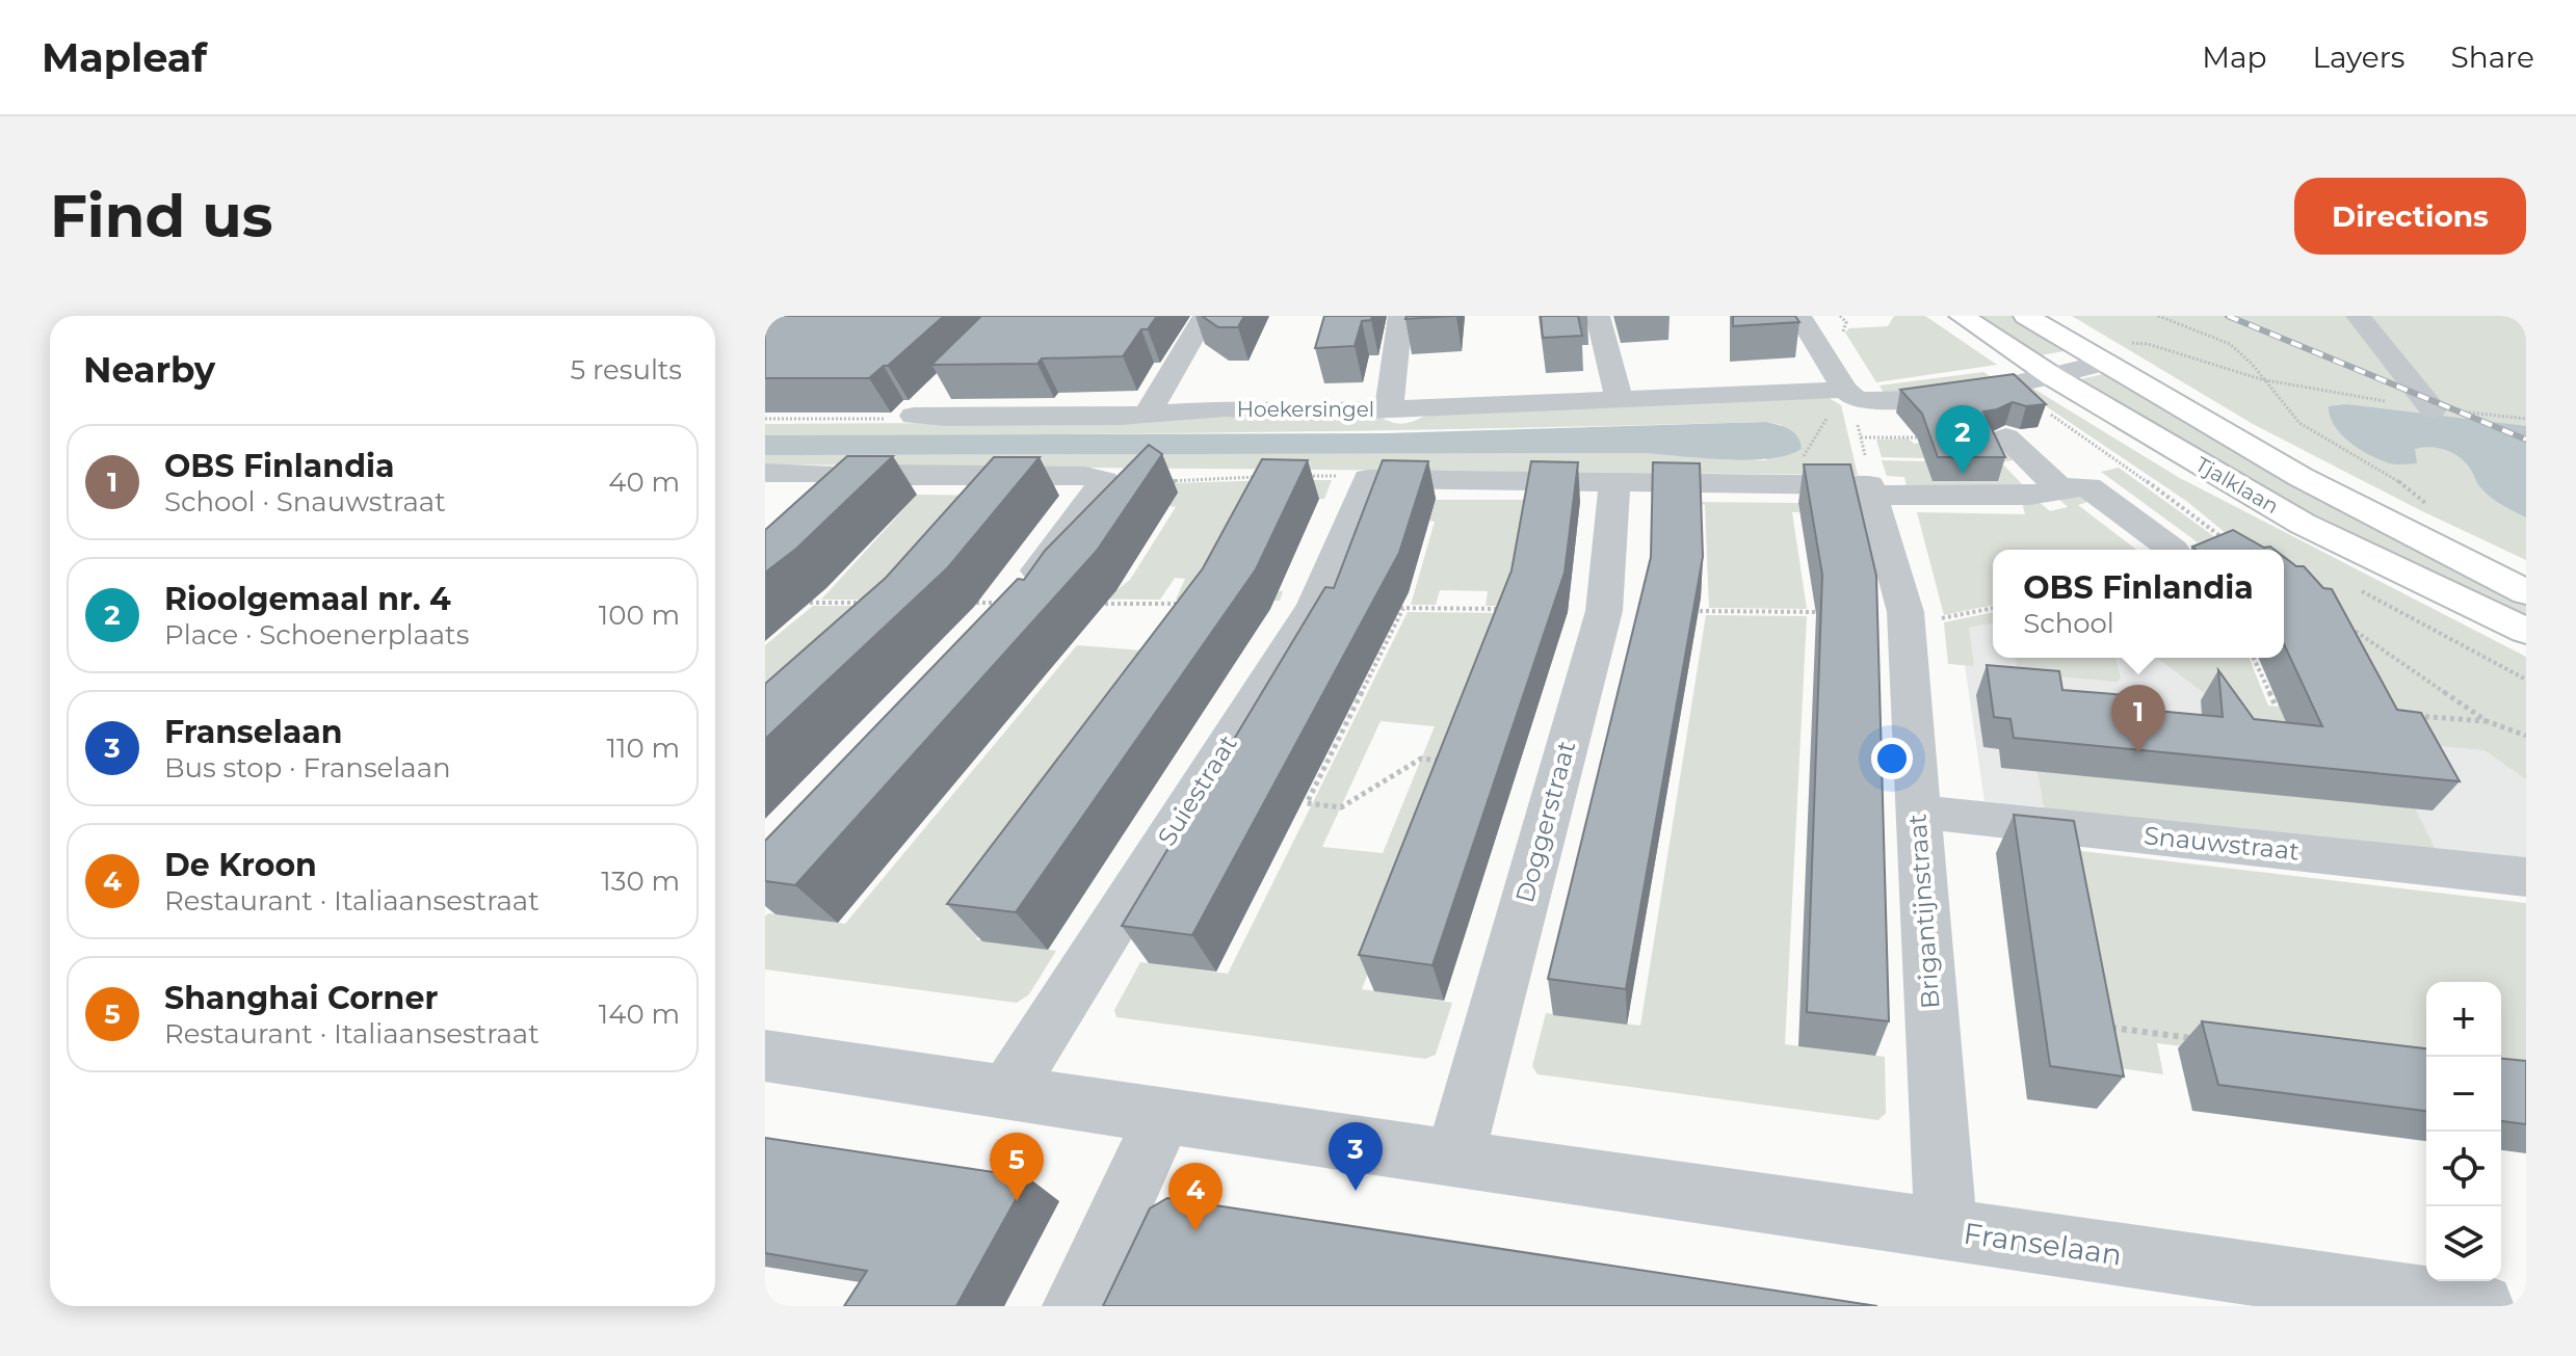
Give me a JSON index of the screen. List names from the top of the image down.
{
  "streets": {
    "main road": ["Tjalklaan"],
    "street": [
      "Hoekersingel",
      "Suiestraat",
      "Doggerstraat",
      "Snauwstraat",
      "Brigantijnstraat",
      "Franselaan"
    ]
  },
  "crossings": [
    ["Suiestraat", "Franselaan"],
    ["Doggerstraat", "Franselaan"],
    ["Snauwstraat", "Brigantijnstraat"],
    ["Brigantijnstraat", "Franselaan"]
  ],
  "page": {
    "header": "Mapleaf",
    "nav": ["Map", "Layers", "Share"],
    "buttons": "Directions",
    "title": "Find us",
    "heading": ["Nearby", "5 results"],
    "pins": [
      "2",
      "1",
      "3",
      "5",
      "4"
    ],
    "list": [
      {
        "mark": "1",
        "name": "OBS Finlandia",
        "note": "School · Snauwstraat",
        "value": "40 m"
      },
      {
        "mark": "2",
        "name": "Rioolgemaal nr. 4",
        "note": "Place · Schoenerplaats",
        "value": "100 m"
      },
      {
        "mark": "3",
        "name": "Franselaan",
        "note": "Bus stop · Franselaan",
        "value": "110 m"
      },
      {
        "mark": "4",
        "name": "De Kroon",
        "note": "Restaurant · Italiaansestraat",
        "value": "130 m"
      },
      {
        "mark": "5",
        "name": "Shanghai Corner",
        "note": "Restaurant · Italiaansestraat",
        "value": "140 m"
      }
    ],
    "popup": ["OBS Finlandia", "School"],
    "map_buttons": ["+", "−"]
  }
}
